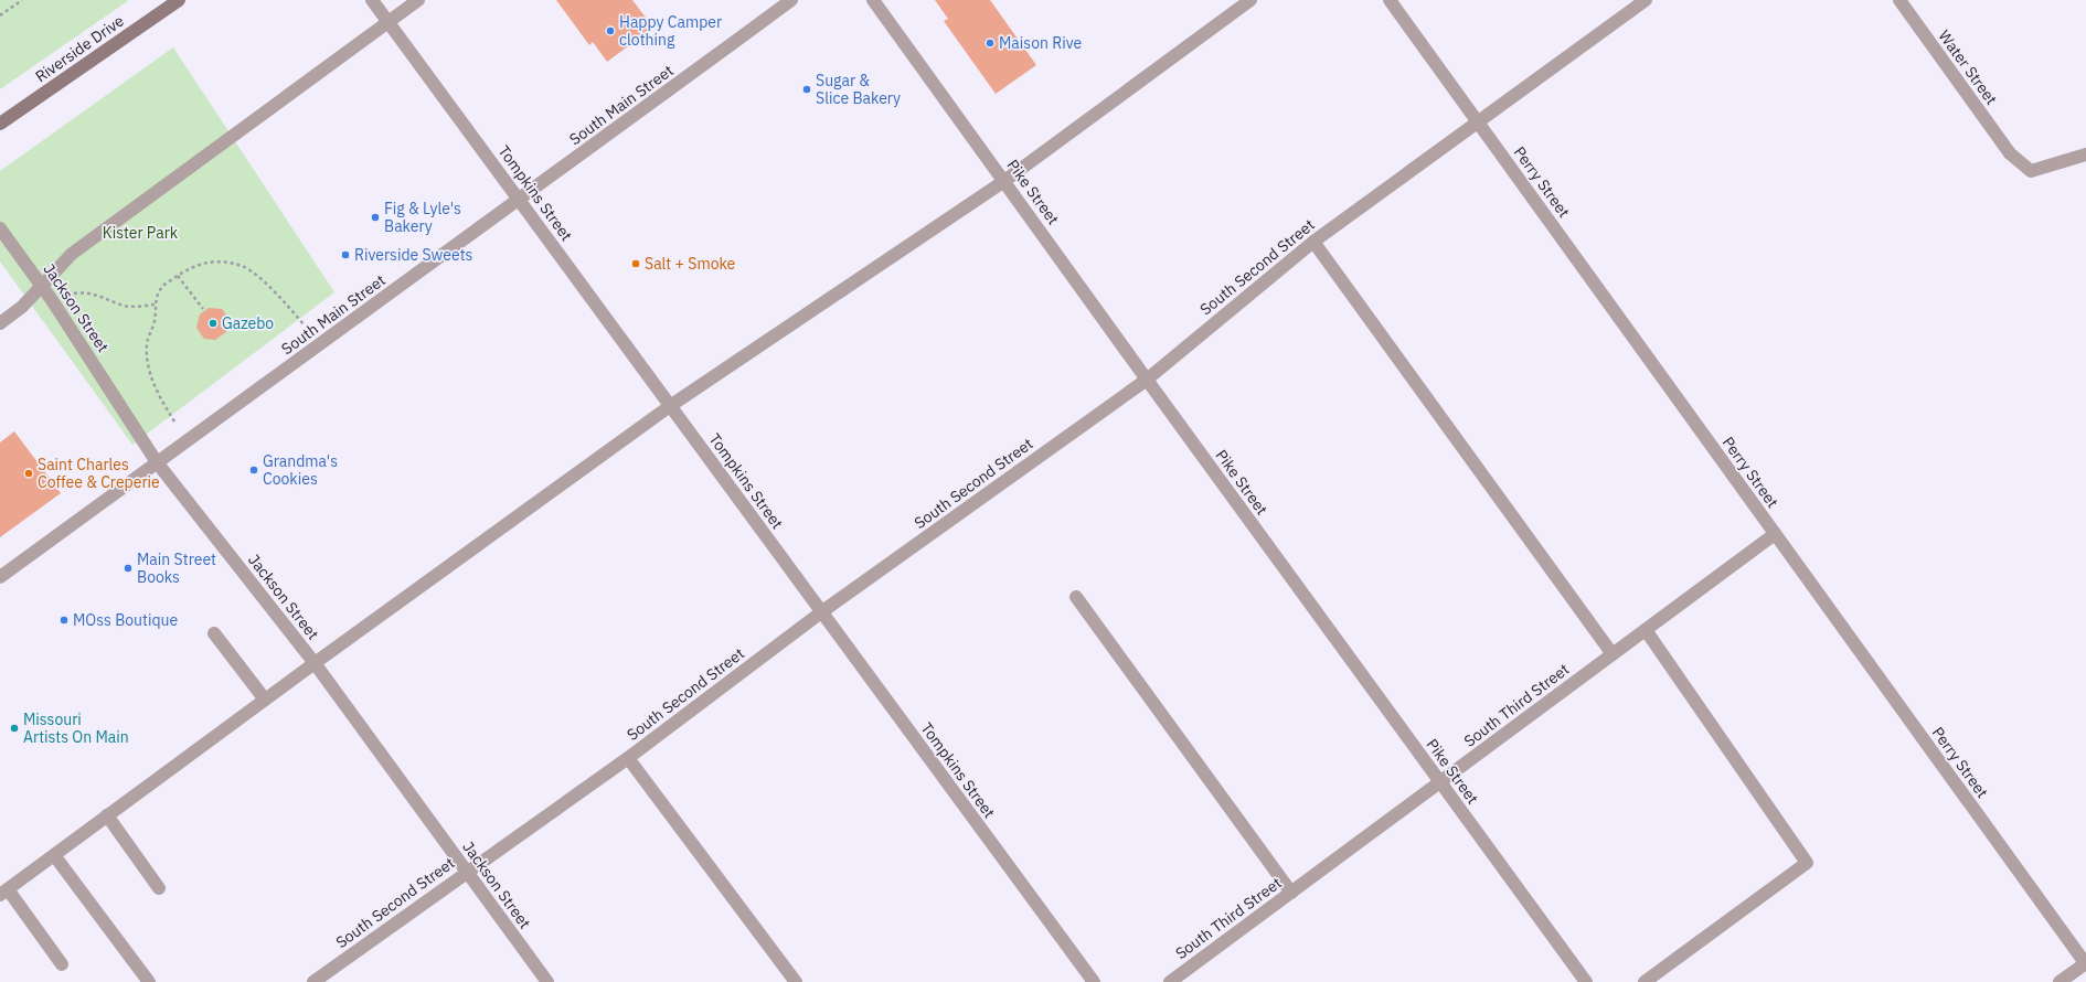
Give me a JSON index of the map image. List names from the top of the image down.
{
  "streets": {
    "street": [
      "Riverside Drive",
      "Water Street",
      "South Main Street",
      "Perry Street",
      "Pike Street",
      "Tompkins Street",
      "South Second Street",
      "Jackson Street",
      "South Third Street"
    ]
  },
  "crossings": [
    ["South Main Street", "Tompkins Street"],
    ["South Main Street", "Jackson Street"],
    ["Perry Street", "South Second Street"],
    ["Perry Street", "South Third Street"],
    ["Pike Street", "South Second Street"],
    ["Pike Street", "South Third Street"],
    ["Tompkins Street", "South Second Street"],
    ["South Second Street", "Jackson Street"]
  ],
  "parks": ["Kister Park"],
  "places": [
    "Happy Camper clothing",
    "Maison Rive",
    "Sugar & Slice Bakery",
    "Fig & Lyle's Bakery",
    "Riverside Sweets",
    "Salt + Smoke",
    "Gazebo",
    "Grandma's Cookies",
    "Saint Charles Coffee & Creperie",
    "Main Street Books",
    "MOss Boutique",
    "Missouri Artists On Main"
  ]
}
